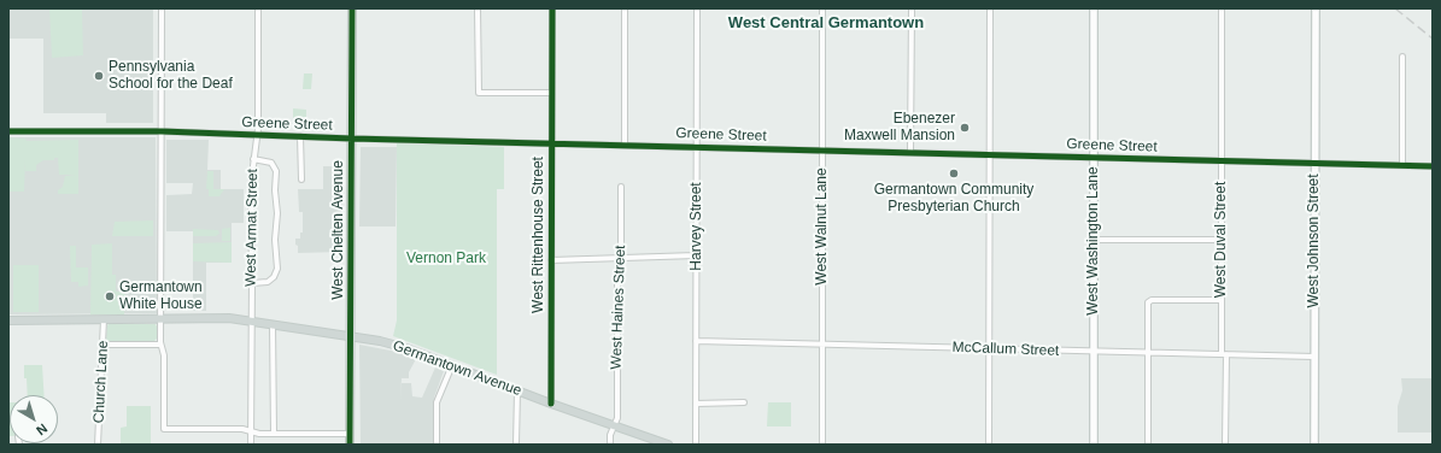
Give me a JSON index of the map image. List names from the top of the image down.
{
  "streets": {
    "main road": ["Germantown Avenue"],
    "street": [
      "Greene Street",
      "Harvey Street",
      "West Walnut Lane",
      "West Armat Street",
      "West Chelten Avenue",
      "West Rittenhouse Street",
      "West Duval Street",
      "West Washington Lane",
      "West Johnson Street",
      "West Haines Street",
      "McCallum Street",
      "Church Lane"
    ]
  },
  "crossings": [
    ["Greene Street", "Harvey Street"],
    ["Greene Street", "West Walnut Lane"],
    ["Greene Street", "West Armat Street"],
    ["Greene Street", "West Chelten Avenue"],
    ["Greene Street", "West Rittenhouse Street"],
    ["Greene Street", "West Duval Street"],
    ["Greene Street", "West Washington Lane"],
    ["Greene Street", "West Johnson Street"],
    ["Harvey Street", "McCallum Street"],
    ["West Walnut Lane", "McCallum Street"],
    ["West Armat Street", "Germantown Avenue"],
    ["West Chelten Avenue", "Germantown Avenue"],
    ["West Rittenhouse Street", "Germantown Avenue"],
    ["West Duval Street", "McCallum Street"],
    ["West Washington Lane", "McCallum Street"],
    ["West Johnson Street", "McCallum Street"],
    ["West Haines Street", "Germantown Avenue"],
    ["Germantown Avenue", "Church Lane"]
  ],
  "districts": ["West Central Germantown"],
  "parks": ["Vernon Park"],
  "places": [
    "Pennsylvania School for the Deaf",
    "Ebenezer Maxwell Mansion",
    "Germantown Community Presbyterian Church",
    "Germantown White House"
  ],
  "north": "bottom right"
}
